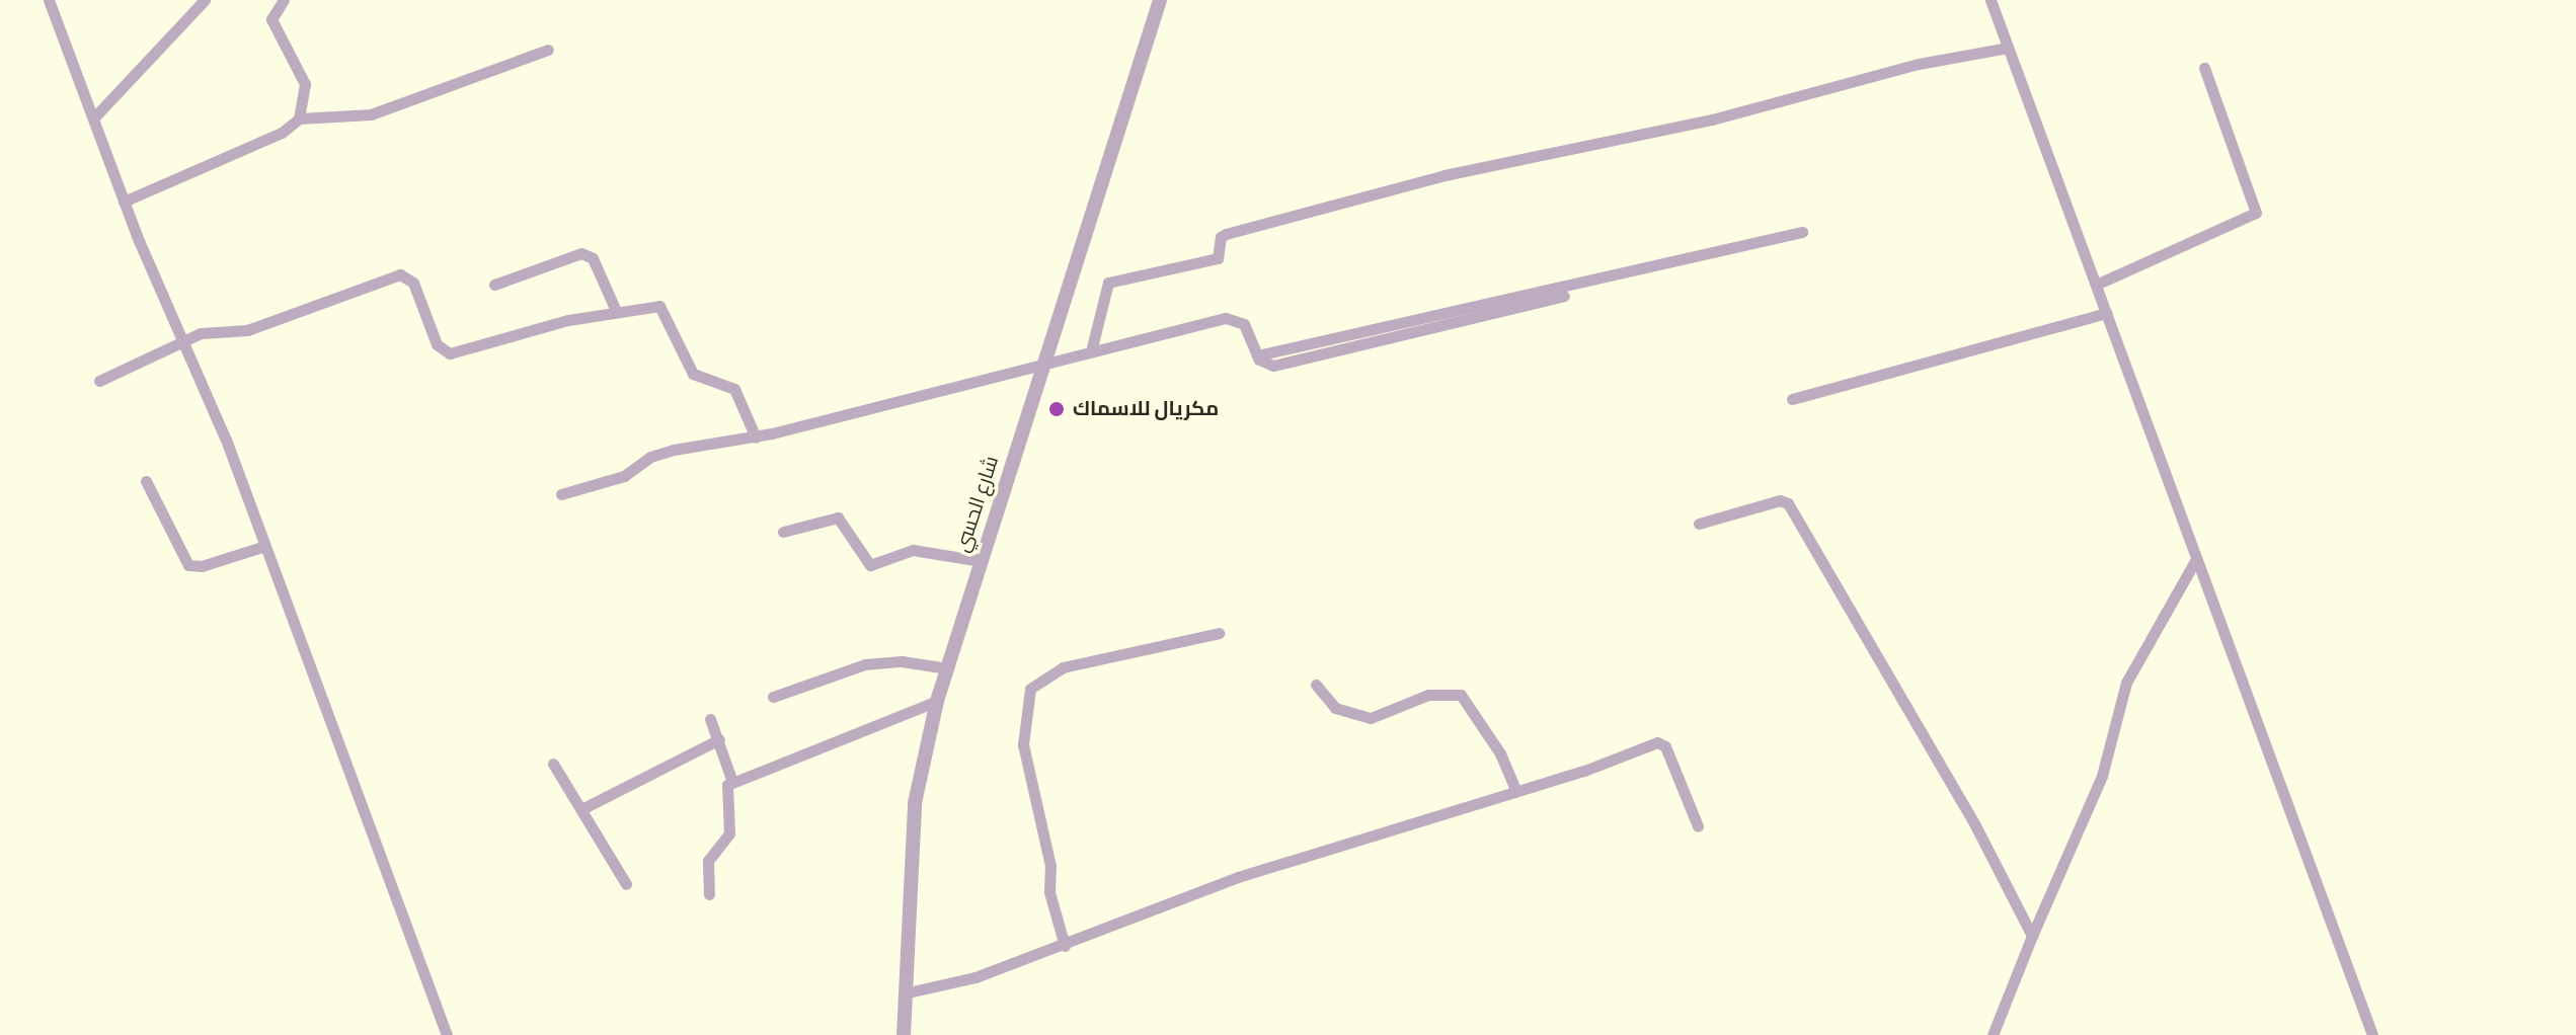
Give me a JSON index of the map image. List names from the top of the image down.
{
  "streets": {
    "street": ["شارع الحسي"]
  },
  "places": ["مكريال للاسماك"]
}
